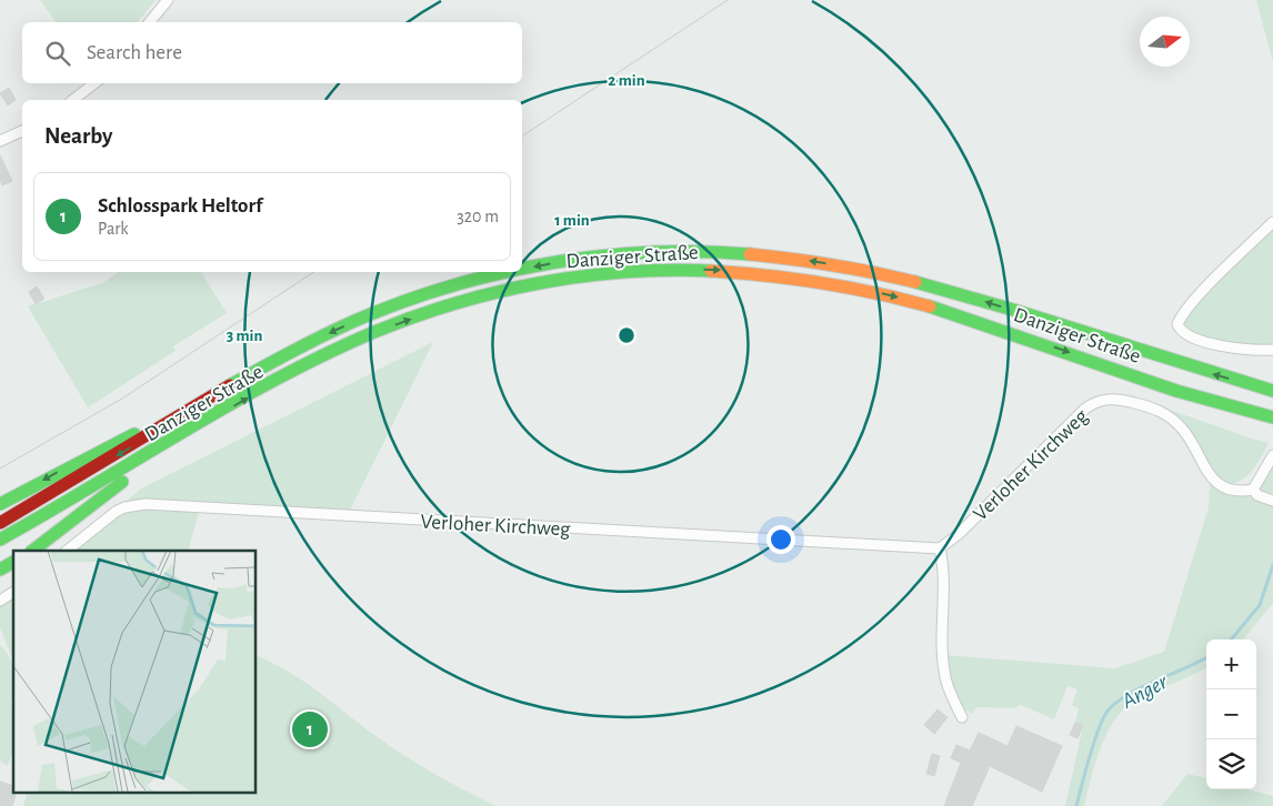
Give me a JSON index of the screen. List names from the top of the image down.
{
  "streets": {
    "highway": ["Danziger Straße"],
    "street": ["Verloher Kirchweg"]
  },
  "water": ["Anger"],
  "north": "right",
  "page": {
    "search": "Search here",
    "heading": "Nearby",
    "list": [
      {
        "mark": "1",
        "name": "Schlosspark Heltorf",
        "note": "Park",
        "value": "320 m"
      }
    ],
    "map_buttons": ["+", "−"],
    "pins": "1"
  },
  "rings": ["2 min", "1 min", "3 min"]
}
